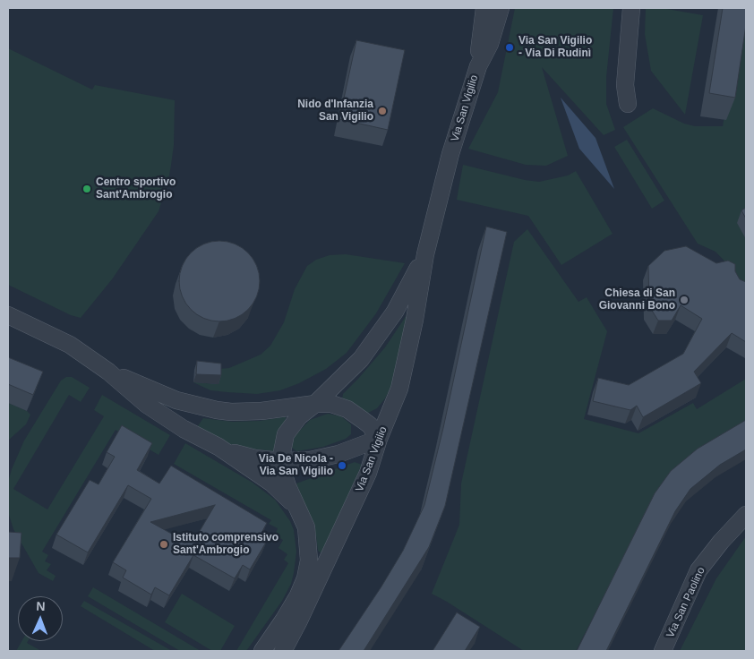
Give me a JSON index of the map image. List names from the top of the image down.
{
  "streets": {
    "street": ["Via San Vigilio", "Via San Paolino"]
  },
  "places": [
    "Via San Vigilio - Via Di Rudinì",
    "Nido d'Infanzia San Vigilio",
    "Centro sportivo Sant'Ambrogio",
    "Chiesa di San Giovanni Bono",
    "Via De Nicola - Via San Vigilio",
    "Istituto comprensivo Sant'Ambrogio"
  ],
  "north": "top"
}
